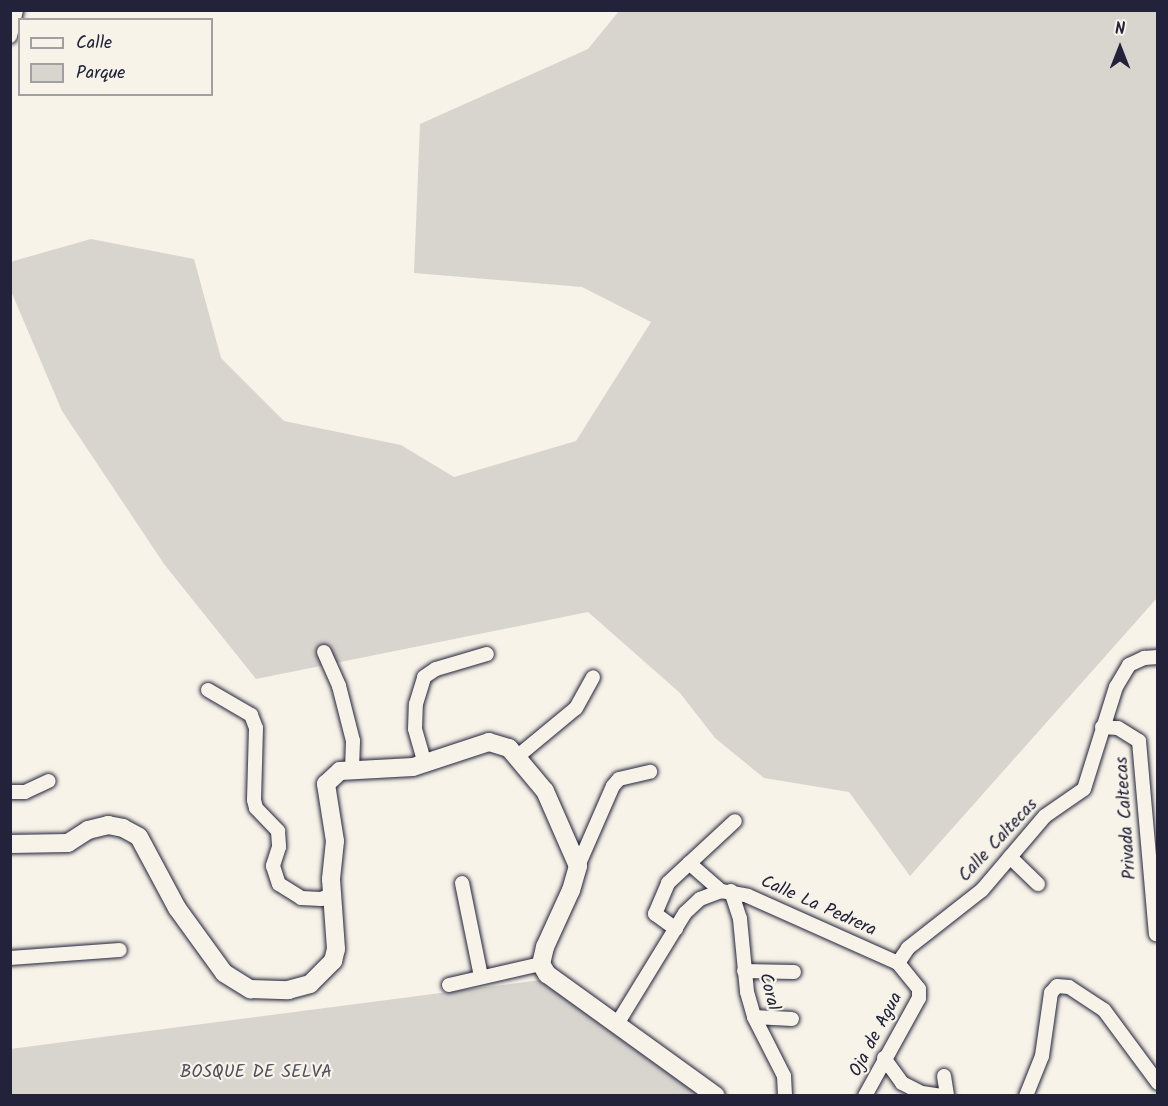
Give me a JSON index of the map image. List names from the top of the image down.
{
  "streets": {
    "street": [
      "Privada Caltecas",
      "Calle Caltecas",
      "Calle La Pedrera",
      "Coral",
      "Oja de Agua"
    ]
  },
  "crossings": [
    ["Privada Caltecas", "Calle Caltecas"],
    ["Calle Caltecas", "Calle La Pedrera"],
    ["Calle Caltecas", "Oja de Agua"],
    ["Calle La Pedrera", "Coral"],
    ["Calle La Pedrera", "Oja de Agua"]
  ],
  "parks": ["BOSQUE DE SELVA"],
  "legend": ["Calle", "Parque"],
  "north": "top"
}
